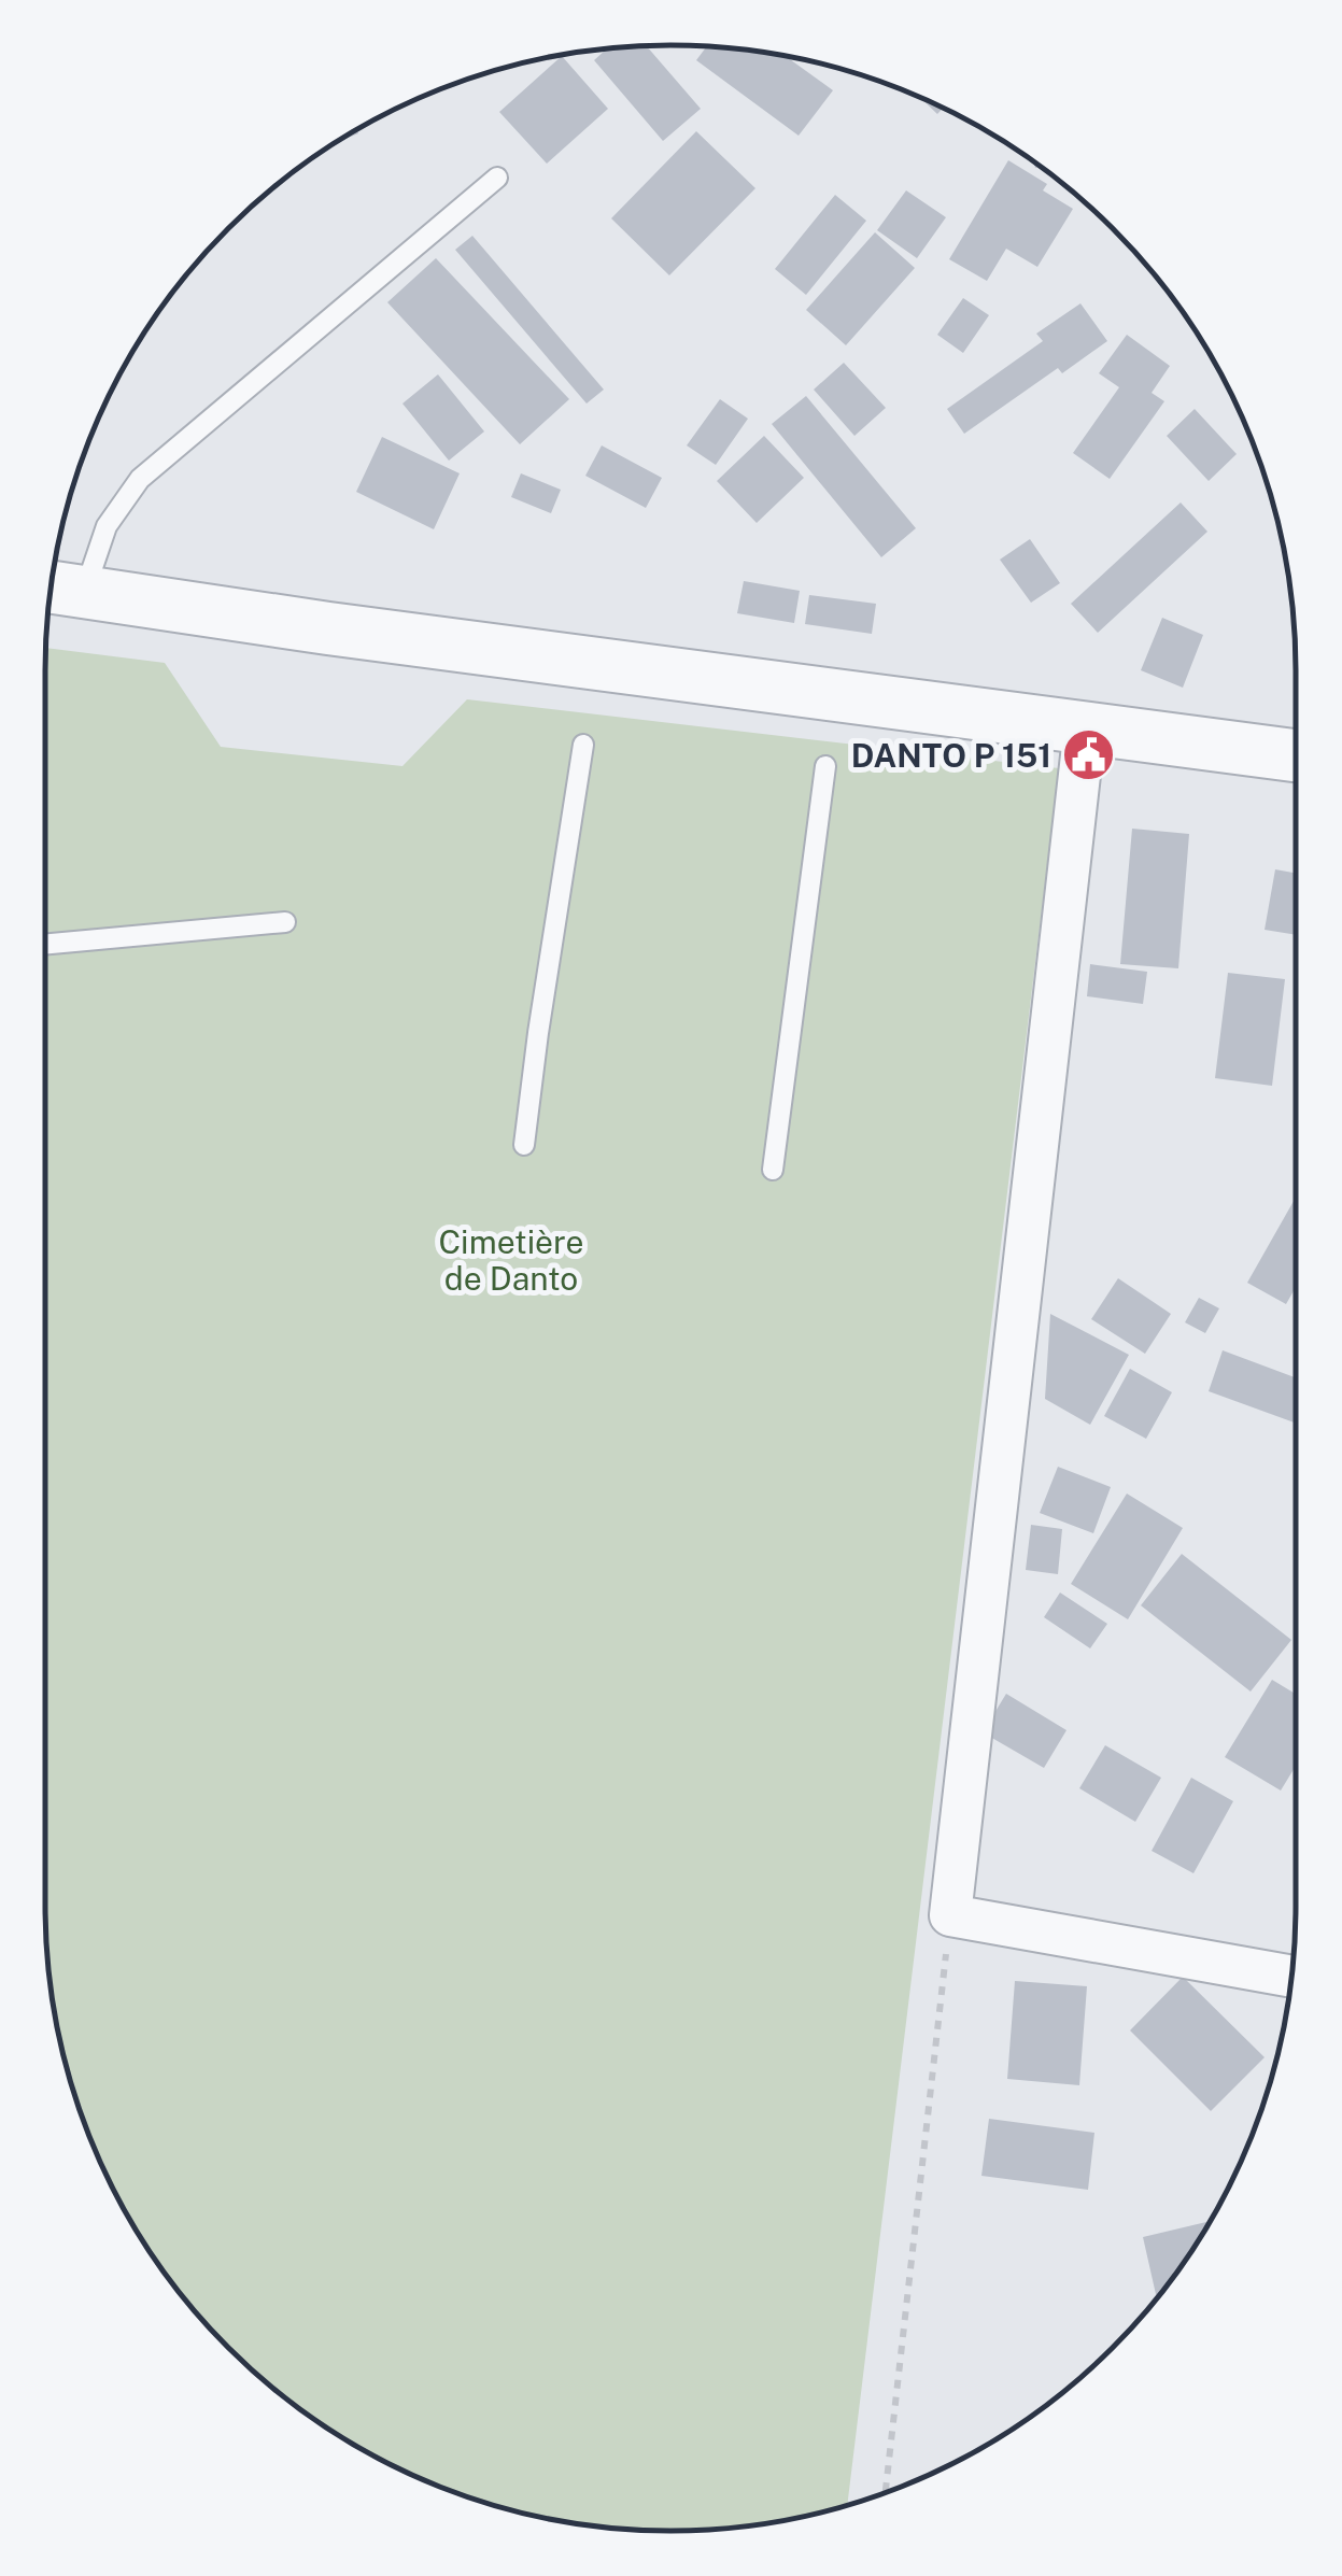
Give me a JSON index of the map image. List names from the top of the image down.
{
  "parks": ["Cimetière de Danto"],
  "places": {
    "public building": ["DANTO P 151"]
  }
}
